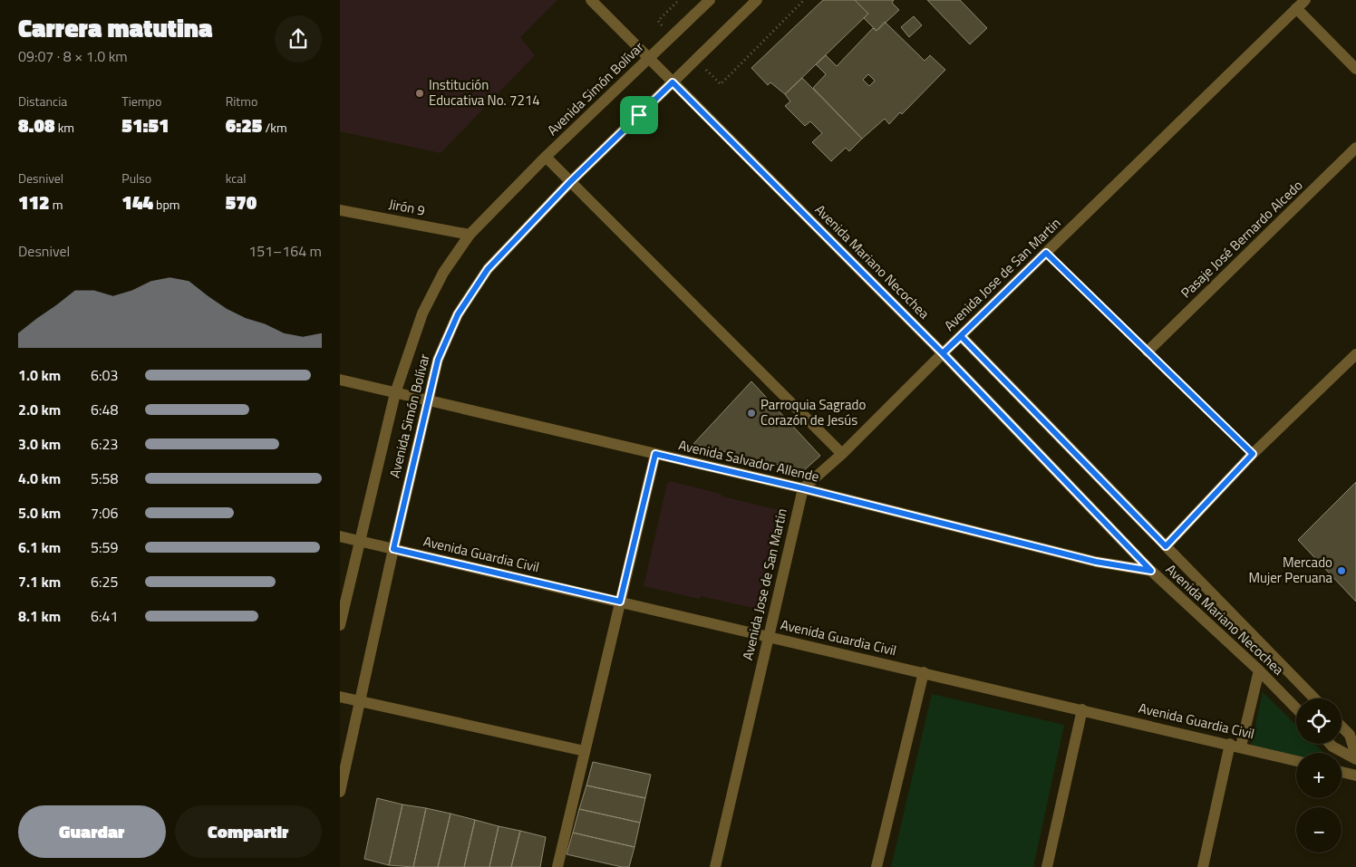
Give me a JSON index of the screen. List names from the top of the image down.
{
  "streets": {
    "street": [
      "Avenida Simón Bolívar",
      "Jirón 9",
      "Pasaje José Bernardo Alcedo",
      "Avenida Mariano Necochea",
      "Avenida Jose de San Martin",
      "Avenida Salvador Allende",
      "Avenida Guardia Civil"
    ]
  },
  "crossings": [
    ["Avenida Simón Bolívar", "Jirón 9"],
    ["Avenida Simón Bolívar", "Avenida Mariano Necochea"],
    ["Avenida Simón Bolívar", "Avenida Salvador Allende"],
    ["Avenida Simón Bolívar", "Avenida Guardia Civil"],
    ["Avenida Mariano Necochea", "Avenida Jose de San Martin"],
    ["Avenida Mariano Necochea", "Avenida Salvador Allende"],
    ["Avenida Jose de San Martin", "Avenida Salvador Allende"],
    ["Avenida Jose de San Martin", "Avenida Guardia Civil"]
  ],
  "places": ["Institución Educativa No. 7214", "Parroquia Sagrado Corazón de Jesús", "Mercado Mujer Peruana"],
  "page": {
    "heading": ["Carrera matutina", "09:07 · 8 × 1.0 km"],
    "stats": [
      ["Distancia", "8.08 km"],
      ["Tiempo", "51:51"],
      ["Ritmo", "6:25 /km"],
      ["Desnivel", "112 m"],
      ["Pulso", "144 bpm"],
      ["kcal", "570"]
    ],
    "chart": ["Desnivel", "151–164 m"],
    "list": [
      {
        "name": "1.0 km",
        "note": "6:03"
      },
      {
        "name": "2.0 km",
        "note": "6:48"
      },
      {
        "name": "3.0 km",
        "note": "6:23"
      },
      {
        "name": "4.0 km",
        "note": "5:58"
      },
      {
        "name": "5.0 km",
        "note": "7:06"
      },
      {
        "name": "6.1 km",
        "note": "5:59"
      },
      {
        "name": "7.1 km",
        "note": "6:25"
      },
      {
        "name": "8.1 km",
        "note": "6:41"
      }
    ],
    "map_buttons": ["+", "−"],
    "buttons": ["Guardar", "Compartir"]
  }
}
